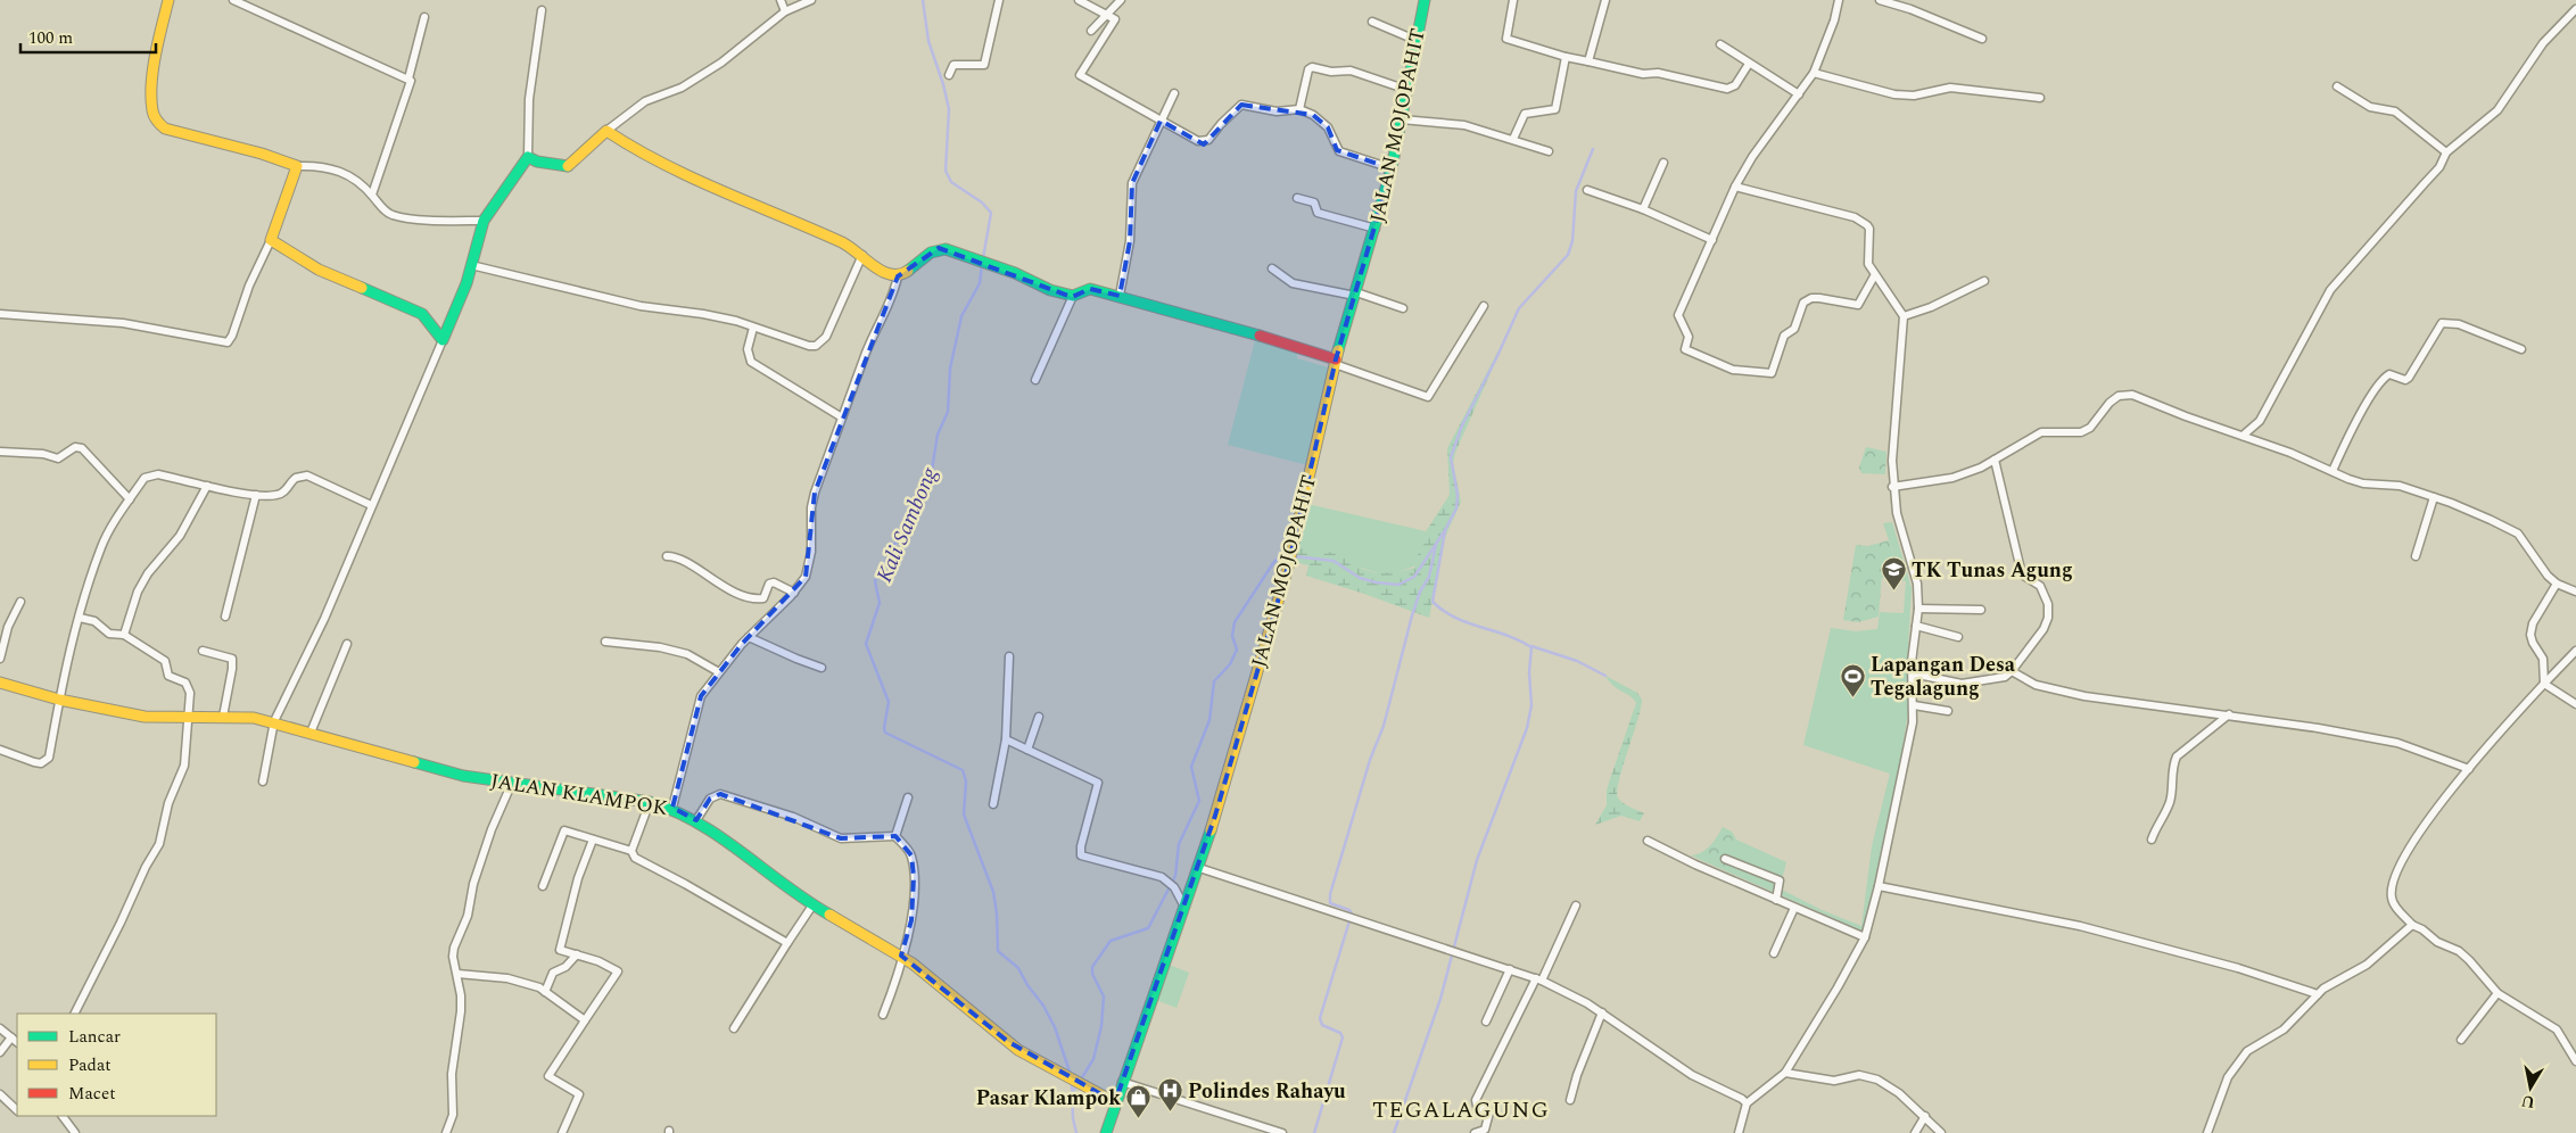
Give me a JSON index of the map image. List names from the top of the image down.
{
  "streets": {
    "street": ["JALAN MOJOPAHIT", "JALAN KLAMPOK"]
  },
  "crossings": [
    ["JALAN MOJOPAHIT", "JALAN KLAMPOK"]
  ],
  "districts": ["TEGALAGUNG"],
  "water": ["Kali Sambong"],
  "places": {
    "school or university": ["TK Tunas Agung"],
    "sports": ["Lapangan Desa Tegalagung"],
    "hospital": ["Polindes Rahayu"],
    "shop": ["Pasar Klampok"]
  },
  "legend": ["Lancar", "Padat", "Macet"],
  "scale_bar": "100 m",
  "north": "bottom"
}
